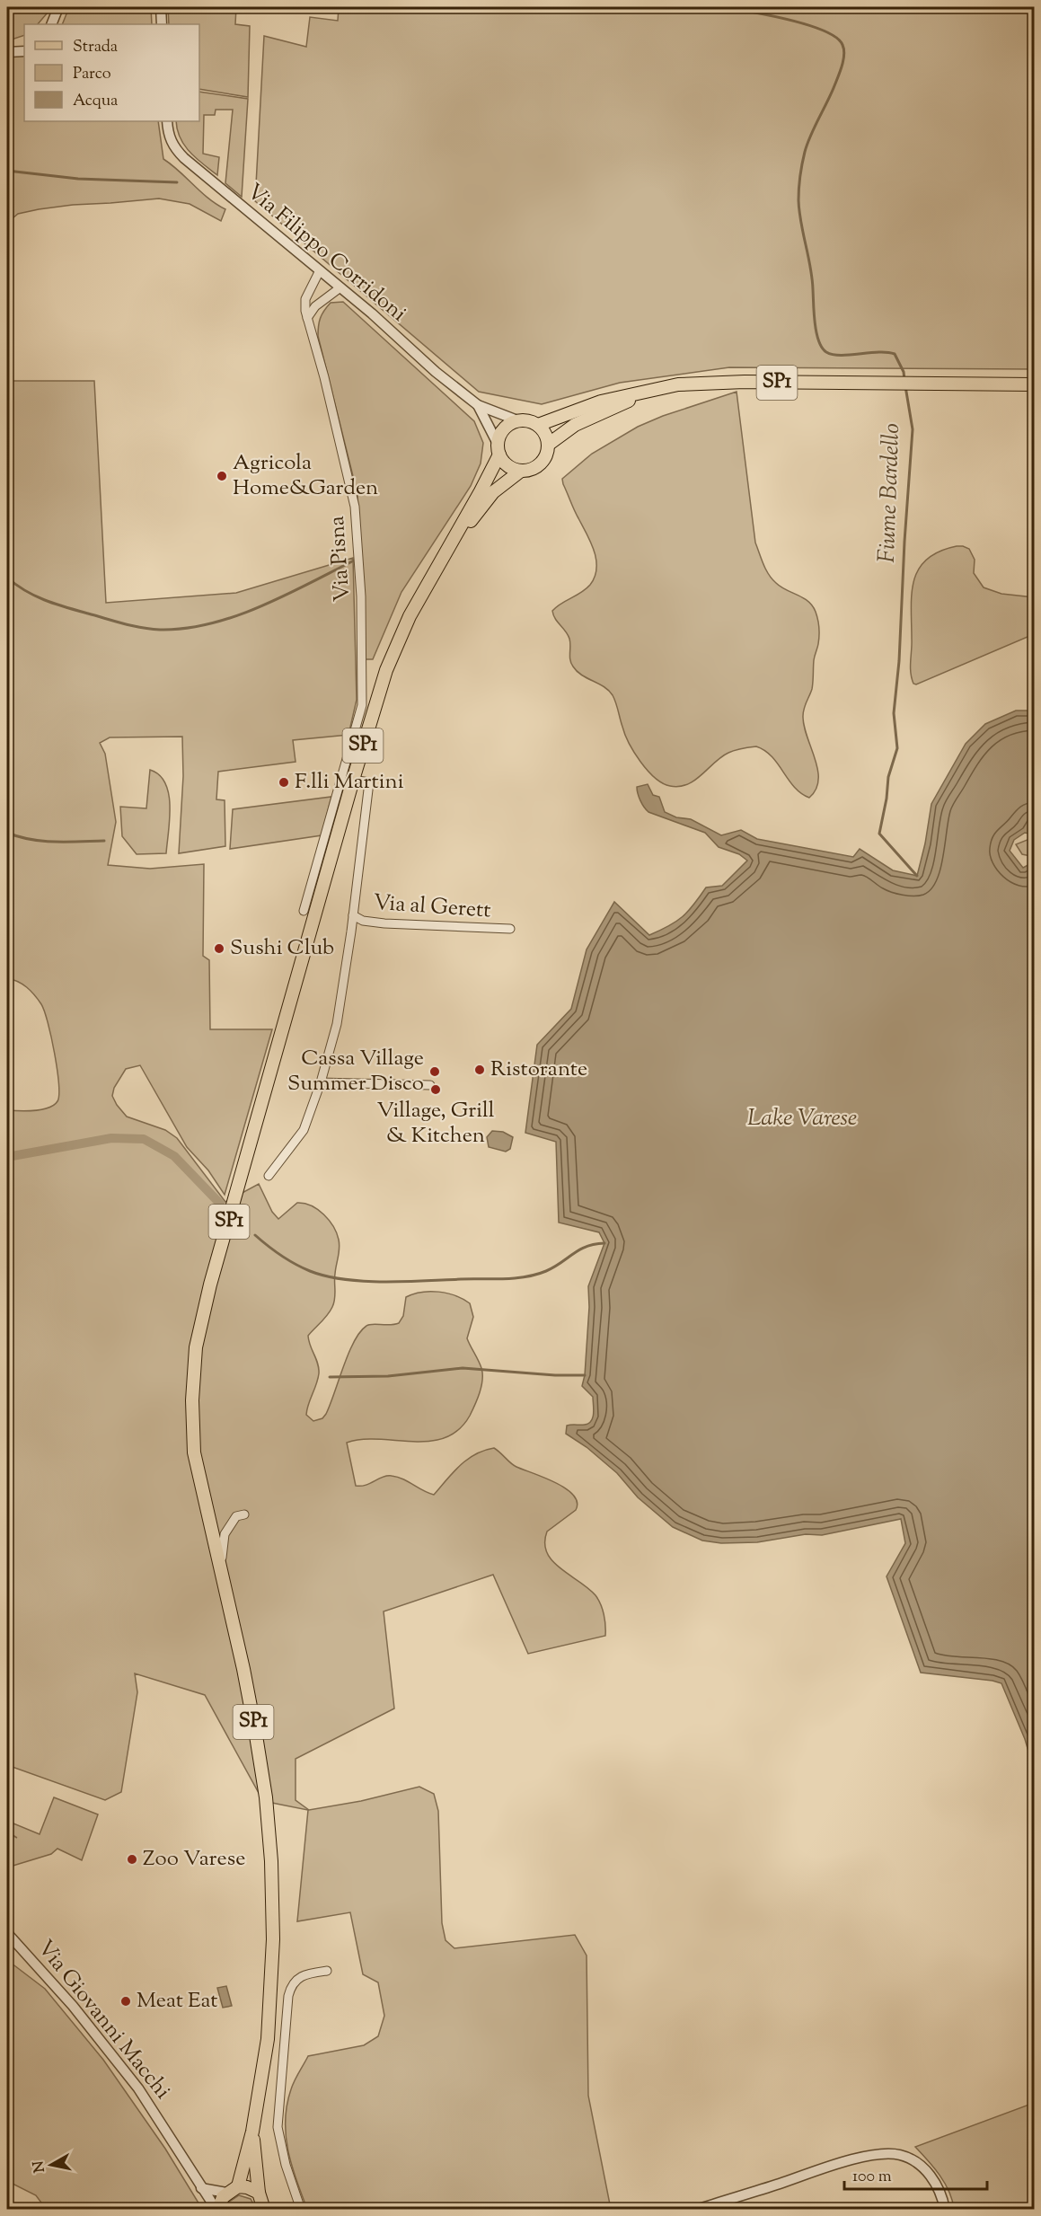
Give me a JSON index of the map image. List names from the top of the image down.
{
  "streets": {
    "main road": ["SP1"],
    "street": [
      "Via Filippo Corridoni",
      "Via Pisna",
      "Via al Gerett",
      "Via Giovanni Macchi"
    ]
  },
  "crossings": [
    ["Via Filippo Corridoni", "SP1"],
    ["Via Filippo Corridoni", "Via Pisna"],
    ["SP1", "Via al Gerett"]
  ],
  "water": ["Fiume Bardello", "Lake Varese"],
  "places": [
    "Agricola Home&Garden",
    "F.lli Martini",
    "Sushi Club",
    "Ristorante",
    "Cassa Village Summer Disco",
    "Village, Grill & Kitchen",
    "Zoo Varese",
    "Meat Eat"
  ],
  "legend": ["Strada", "Parco", "Acqua"],
  "scale_bar": "100 m",
  "north": "left"
}
